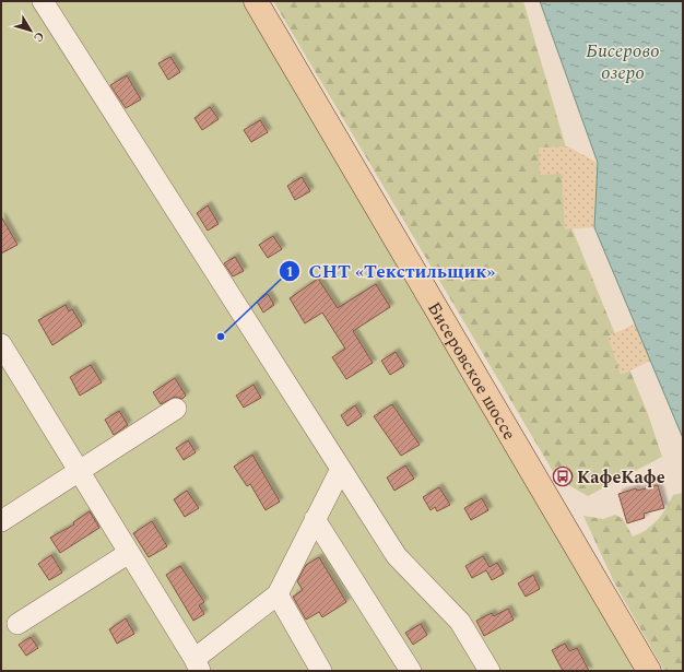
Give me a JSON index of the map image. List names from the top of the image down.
{
  "streets": {
    "main road": ["Бисеровское шоссе"]
  },
  "water": ["Бисерово озеро"],
  "places": {
    "other": ["СНТ «Текстильщик»"],
    "bus stop": ["КафеКафе"]
  },
  "north": "bottom right"
}
